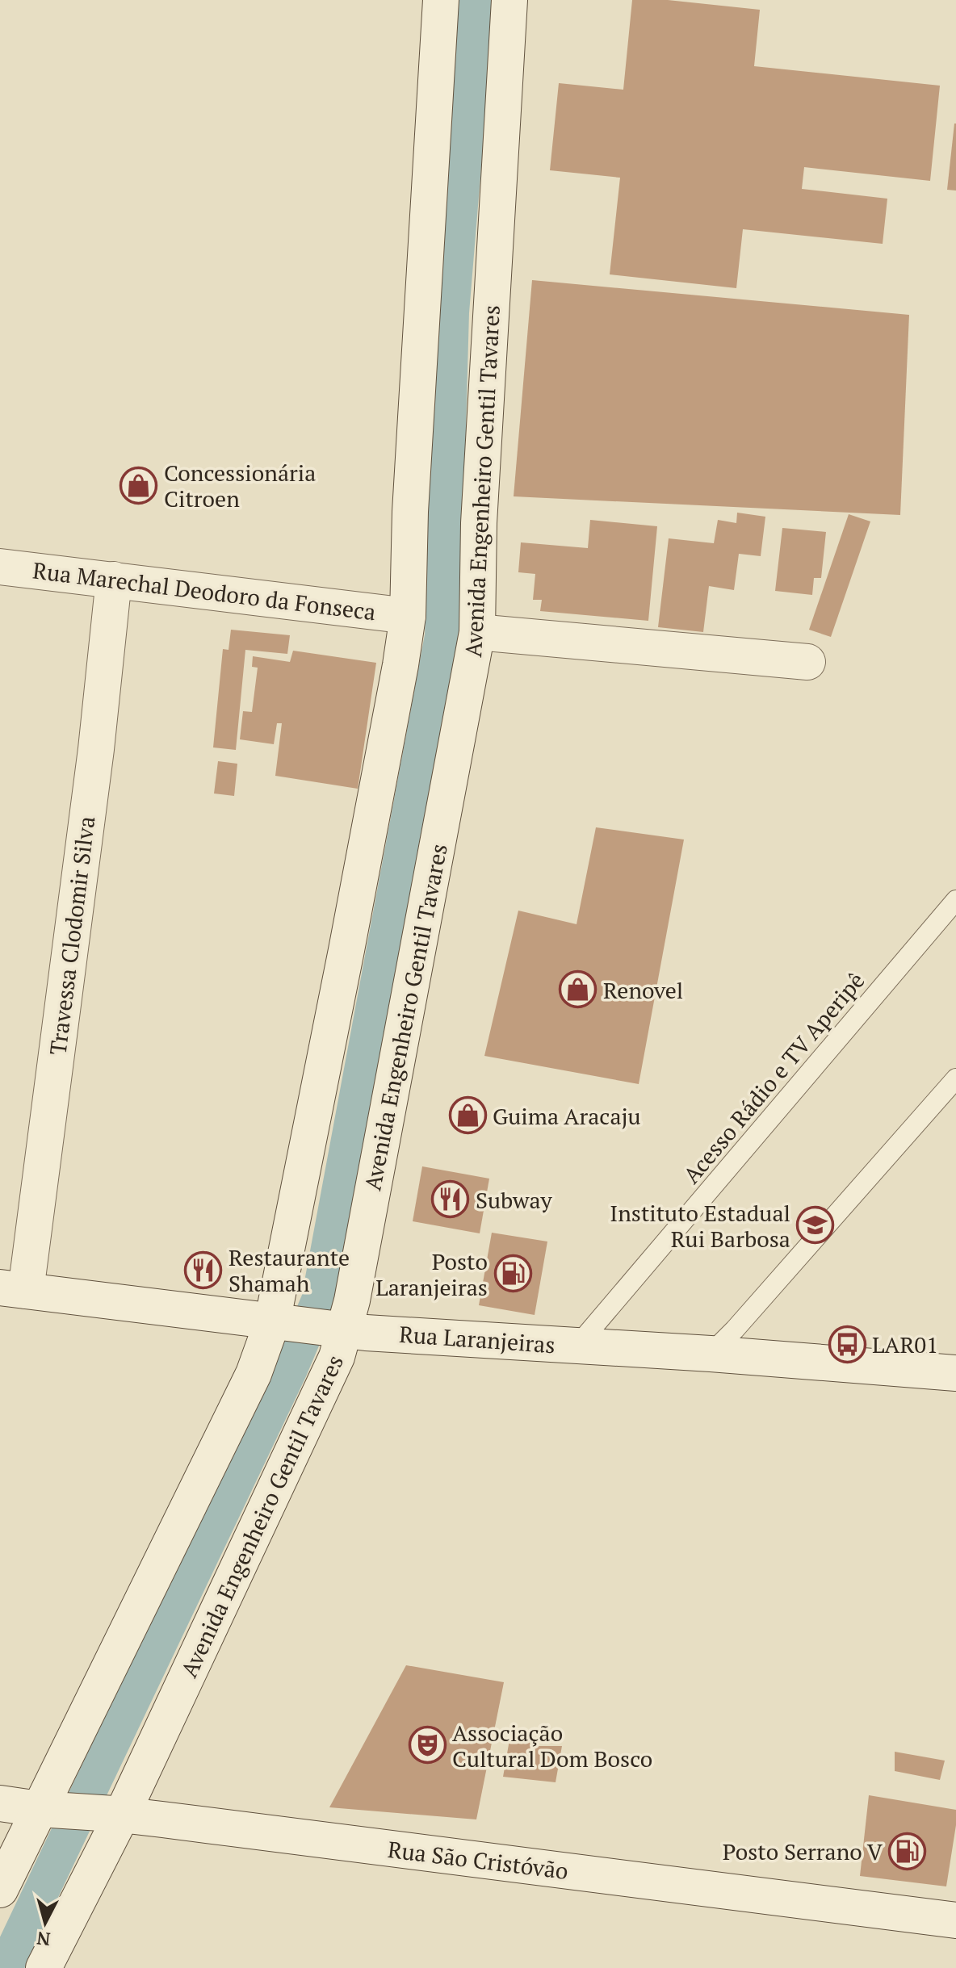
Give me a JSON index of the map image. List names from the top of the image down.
{
  "streets": {
    "main road": [
      "Avenida Engenheiro Gentil Tavares",
      "Rua Marechal Deodoro da Fonseca",
      "Travessa Clodomir Silva",
      "Rua Laranjeiras",
      "Rua São Cristóvão"
    ],
    "lane": ["Acesso Rádio e TV Aperipê"]
  },
  "crossings": [
    ["Avenida Engenheiro Gentil Tavares", "Rua Laranjeiras"],
    ["Avenida Engenheiro Gentil Tavares", "Rua São Cristóvão"],
    ["Rua Marechal Deodoro da Fonseca", "Travessa Clodomir Silva"],
    ["Travessa Clodomir Silva", "Rua Laranjeiras"],
    ["Acesso Rádio e TV Aperipê", "Rua Laranjeiras"]
  ],
  "places": {
    "shop": ["Concessionária Citroen", "Renovel", "Guima Aracaju"],
    "restaurant": ["Subway", "Restaurante Shamah"],
    "school or university": ["Instituto Estadual Rui Barbosa"],
    "fuel station": ["Posto Laranjeiras", "Posto Serrano V"],
    "bus stop": ["LAR01"],
    "theatre": ["Associação Cultural Dom Bosco"]
  },
  "north": "bottom"
}
